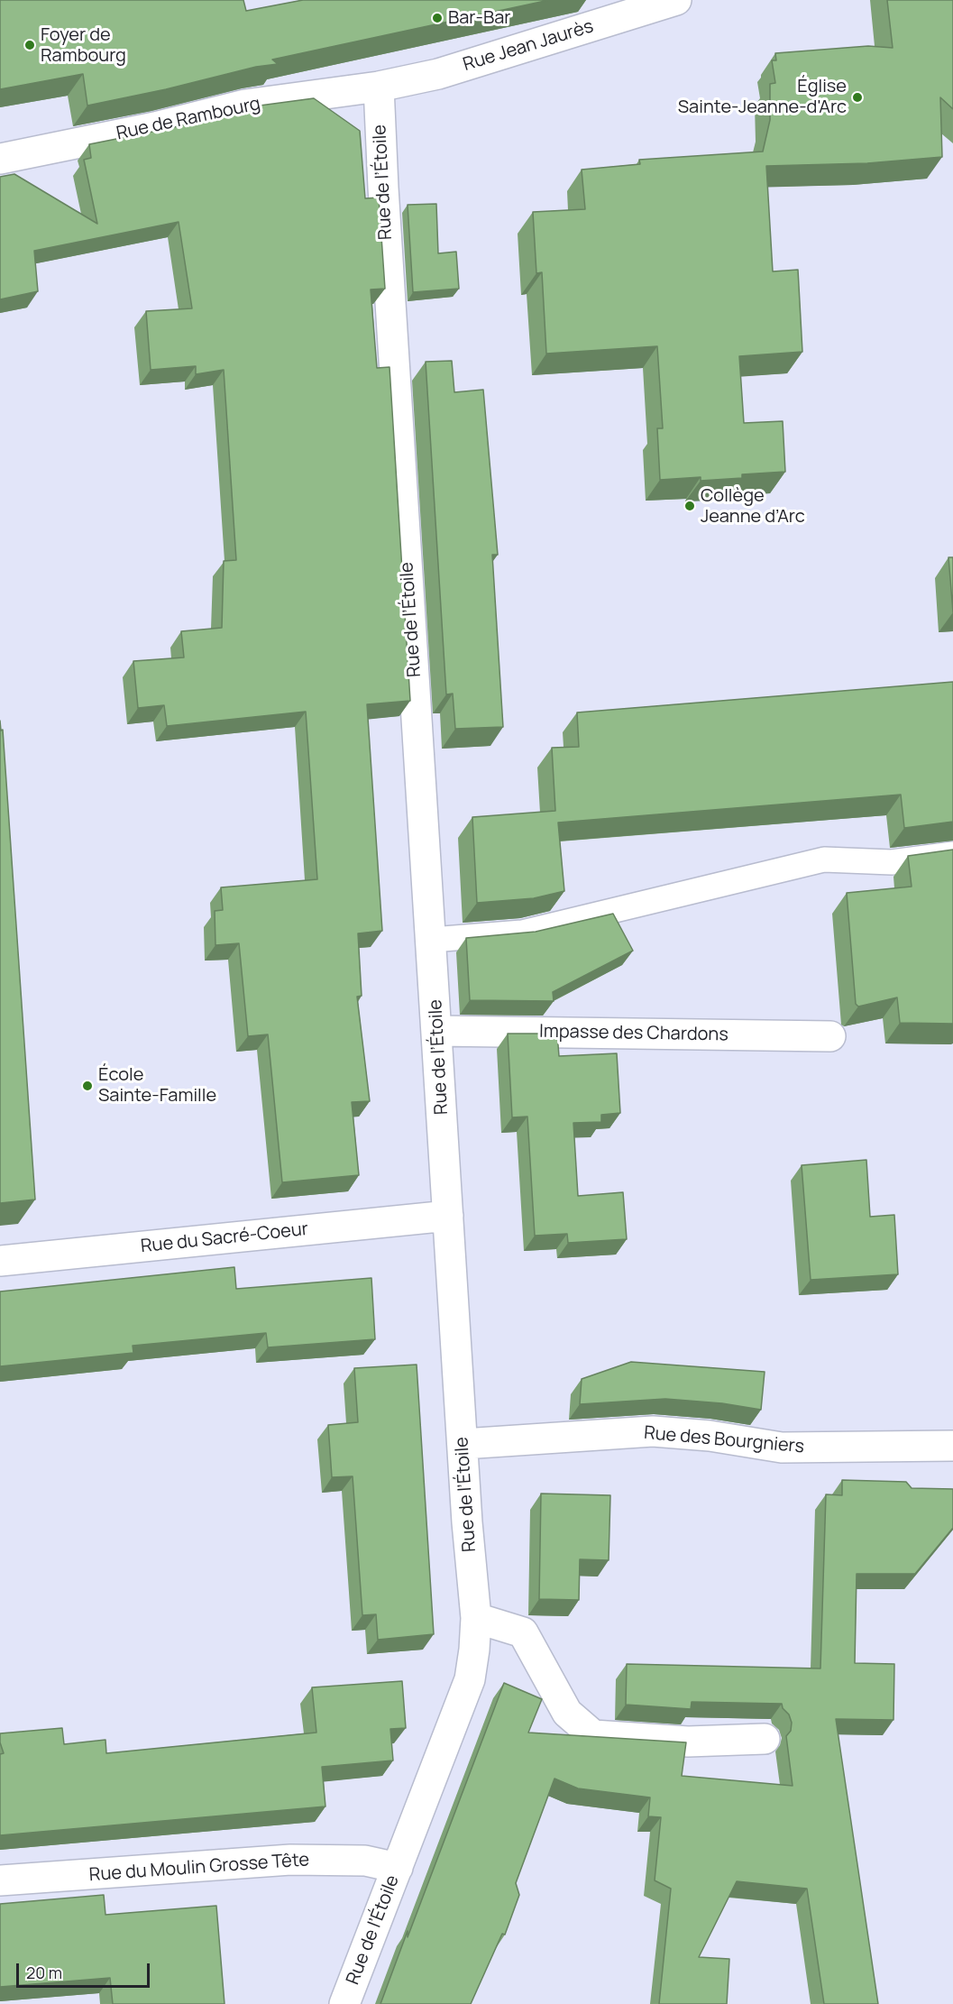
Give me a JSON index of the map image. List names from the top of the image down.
{
  "streets": {
    "street": [
      "Rue Jean Jaurès",
      "Rue de Rambourg",
      "Rue de l’Étoile",
      "Impasse des Chardons",
      "Rue du Sacré-Coeur",
      "Rue des Bourgniers",
      "Rue du Moulin Grosse Tête"
    ]
  },
  "crossings": [
    ["Rue Jean Jaurès", "Rue de Rambourg"],
    ["Rue Jean Jaurès", "Rue de l’Étoile"],
    ["Rue de Rambourg", "Rue de l’Étoile"],
    ["Rue de l’Étoile", "Impasse des Chardons"],
    ["Rue de l’Étoile", "Rue du Sacré-Coeur"],
    ["Rue de l’Étoile", "Rue des Bourgniers"],
    ["Rue de l’Étoile", "Rue du Moulin Grosse Tête"]
  ],
  "places": [
    "Bar-Bar",
    "Foyer de Rambourg",
    "Église Sainte-Jeanne-d'Arc",
    "Collège Jeanne d’Arc",
    "École Sainte-Famille"
  ],
  "scale_bar": "20 m"
}
